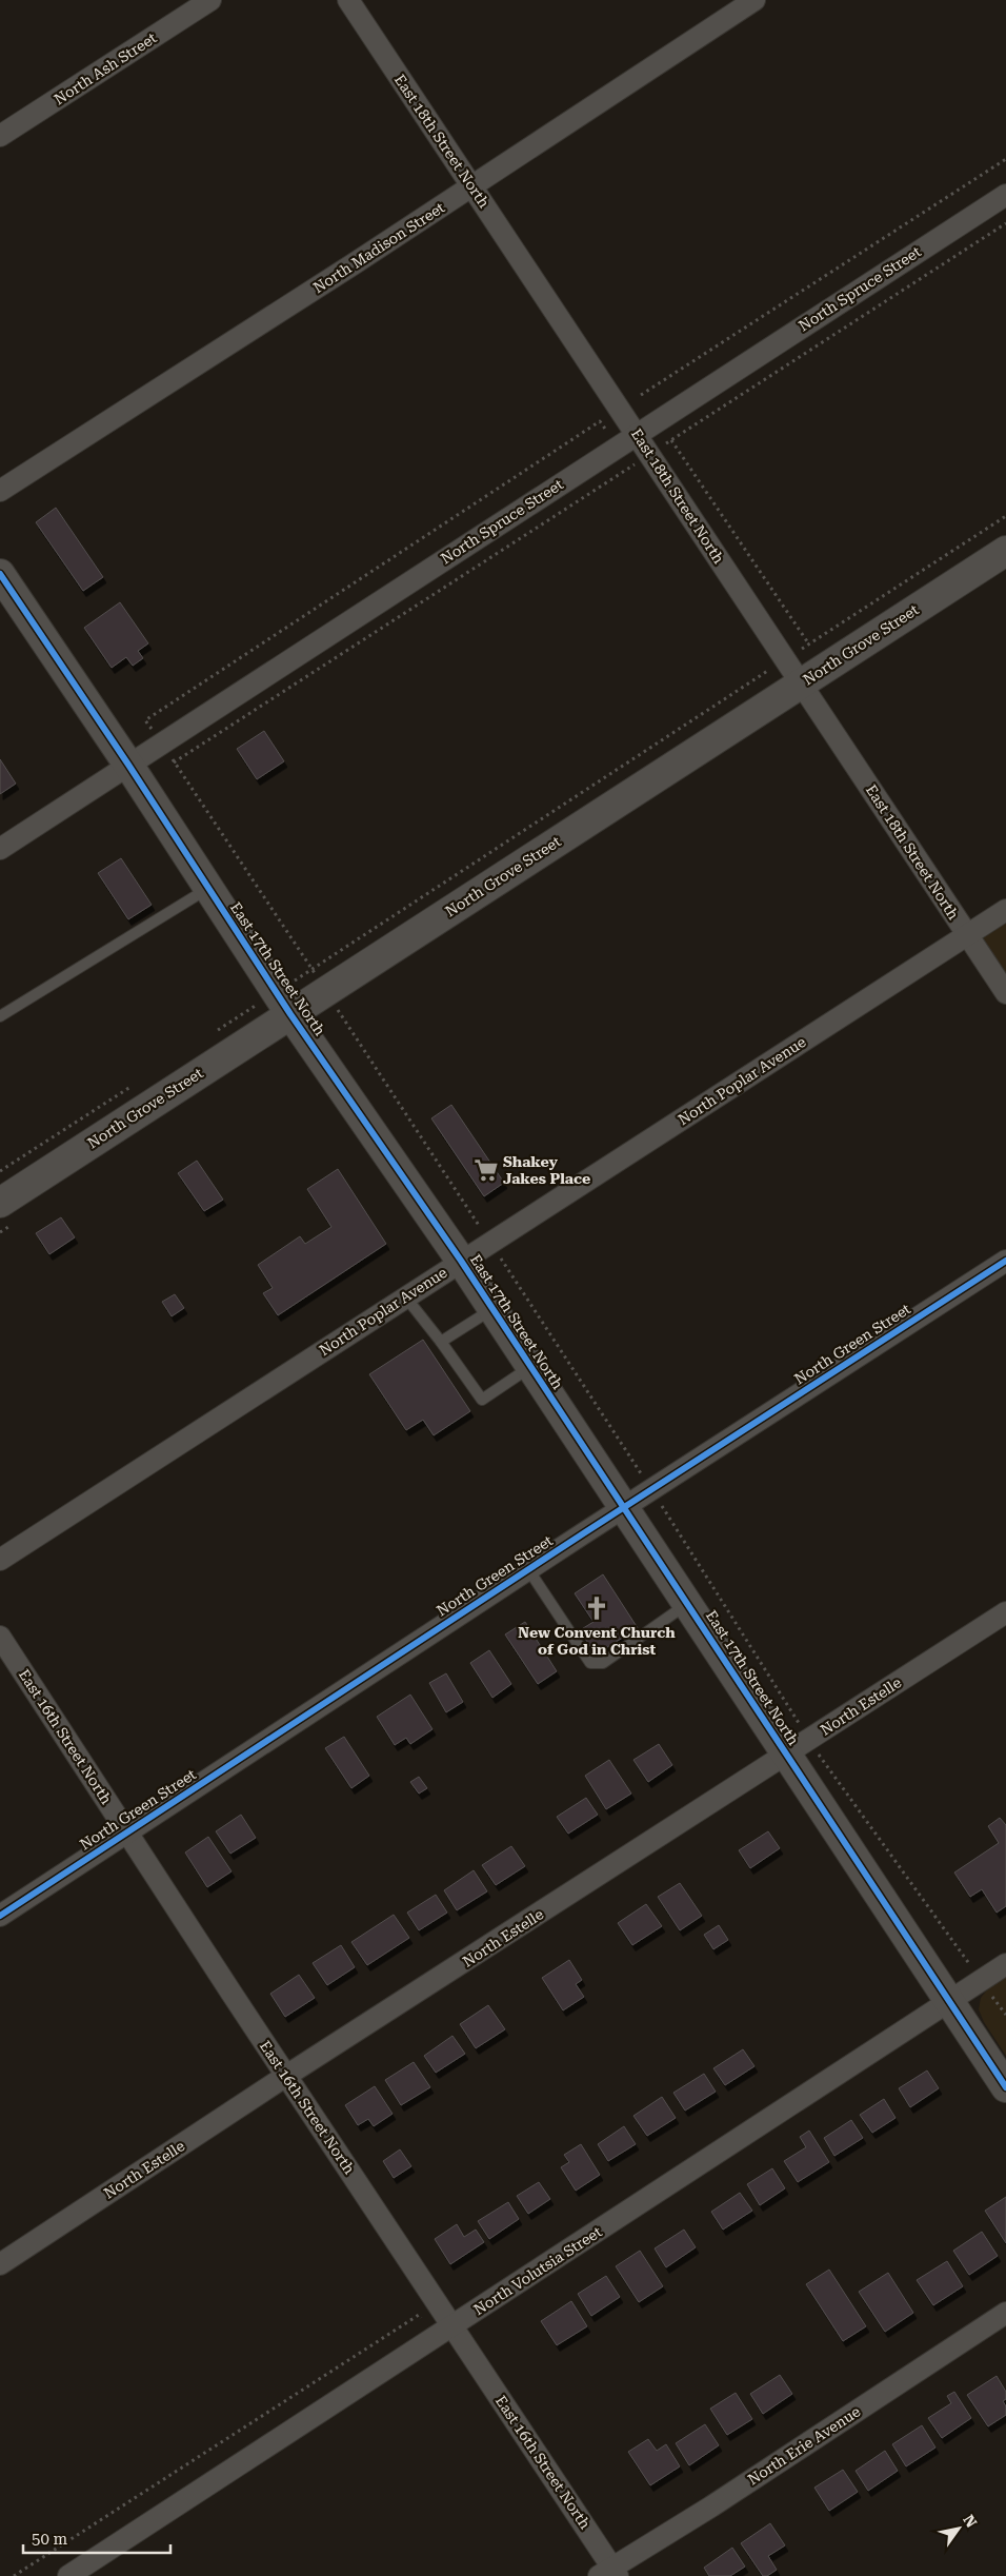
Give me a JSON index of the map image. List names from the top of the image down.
{
  "streets": {
    "street": [
      "North Ash Street",
      "East 18th Street North",
      "North Madison Street",
      "North Spruce Street",
      "North Grove Street",
      "East 17th Street North",
      "North Poplar Avenue",
      "North Green Street",
      "North Estelle",
      "East 16th Street North",
      "North Volutsia Street",
      "North Erie Avenue"
    ]
  },
  "crossings": [
    ["East 18th Street North", "North Madison Street"],
    ["East 18th Street North", "North Spruce Street"],
    ["East 18th Street North", "North Grove Street"],
    ["East 18th Street North", "North Poplar Avenue"],
    ["North Spruce Street", "East 17th Street North"],
    ["North Grove Street", "East 17th Street North"],
    ["East 17th Street North", "North Poplar Avenue"],
    ["East 17th Street North", "North Green Street"],
    ["East 17th Street North", "North Estelle"],
    ["East 17th Street North", "North Volutsia Street"],
    ["North Green Street", "East 16th Street North"],
    ["North Estelle", "East 16th Street North"],
    ["East 16th Street North", "North Volutsia Street"],
    ["East 16th Street North", "North Erie Avenue"]
  ],
  "places": {
    "supermarket": ["Shakey Jakes Place"],
    "church": ["New Convent Church of God in Christ"]
  },
  "scale_bar": "50 m",
  "north": "top right"
}
